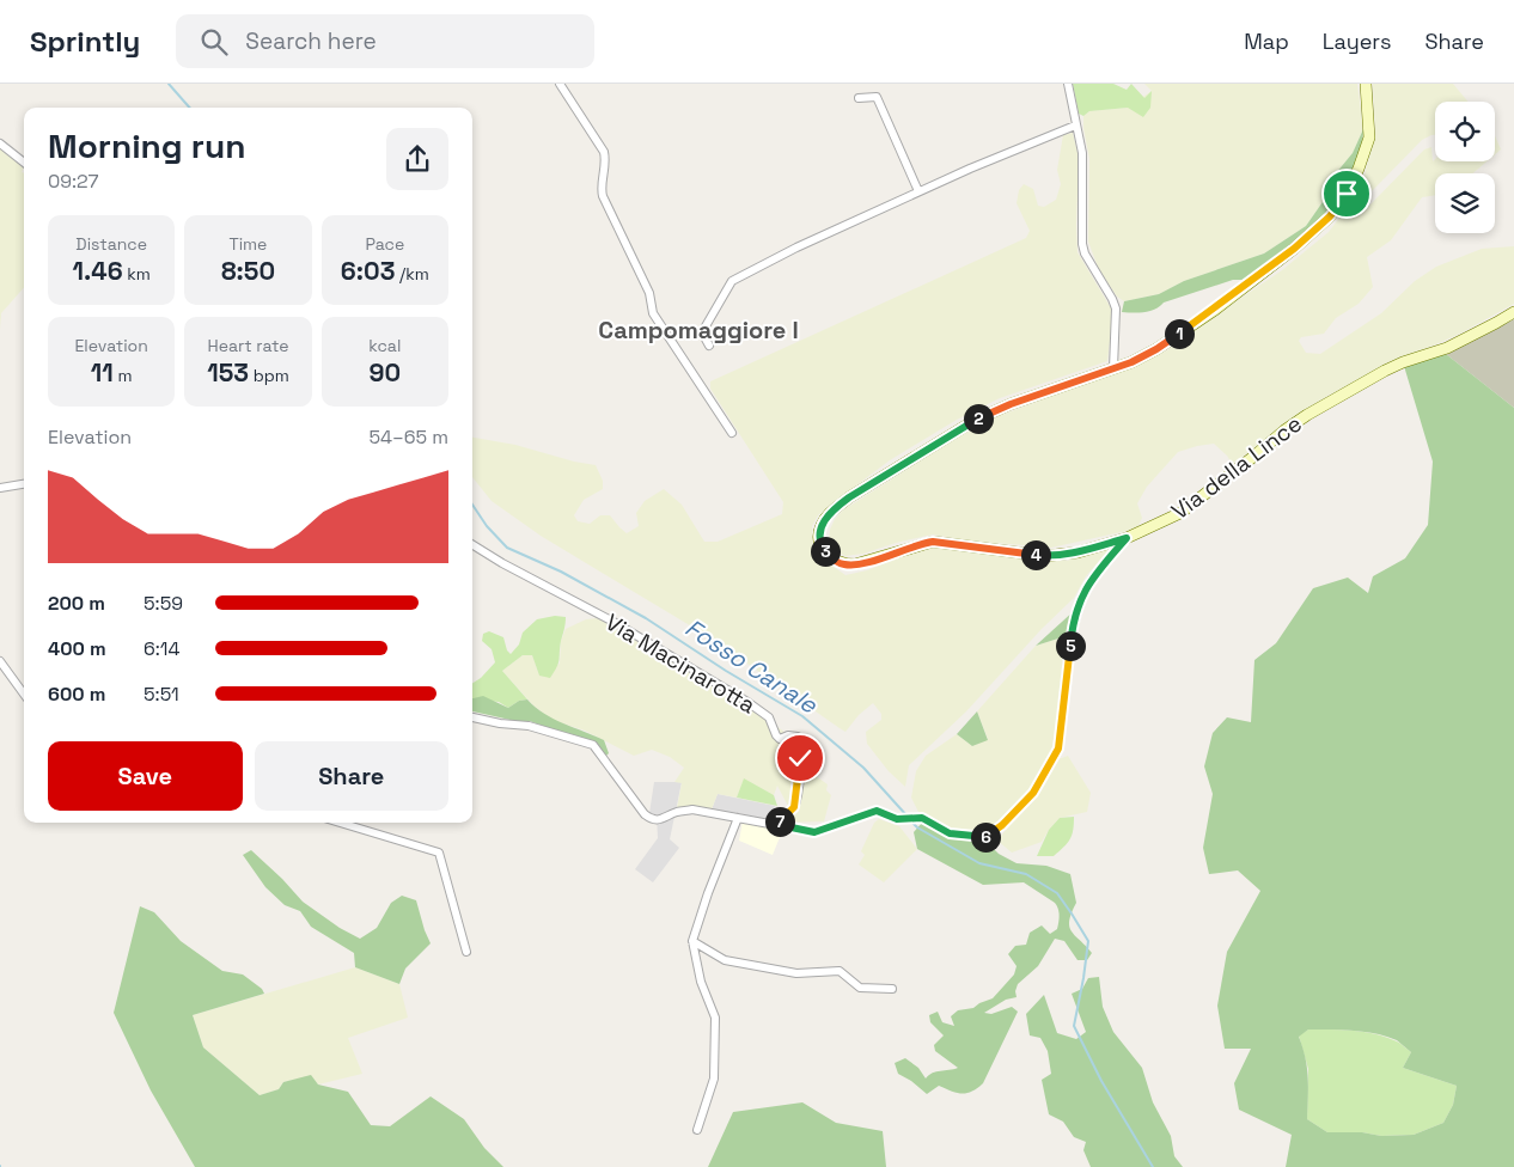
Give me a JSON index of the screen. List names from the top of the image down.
{
  "streets": {
    "street": ["Via della Lince", "Via Macinarotta"]
  },
  "districts": ["Campomaggiore I"],
  "water": ["Fosso Canale"],
  "page": {
    "header": "Sprintly",
    "search": "Search here",
    "nav": ["Map", "Layers", "Share"],
    "heading": ["Morning run", "09:27"],
    "stats": [
      ["Distance", "1.46 km"],
      ["Time", "8:50"],
      ["Pace", "6:03 /km"],
      ["Elevation", "11 m"],
      ["Heart rate", "153 bpm"],
      ["kcal", "90"]
    ],
    "pins": [
      "1",
      "2",
      "3",
      "4",
      "5",
      "7",
      "6"
    ],
    "chart": ["Elevation", "54–65 m"],
    "list": [
      {
        "name": "200 m",
        "note": "5:59"
      },
      {
        "name": "400 m",
        "note": "6:14"
      },
      {
        "name": "600 m",
        "note": "5:51"
      }
    ],
    "buttons": ["Save", "Share"]
  }
}
